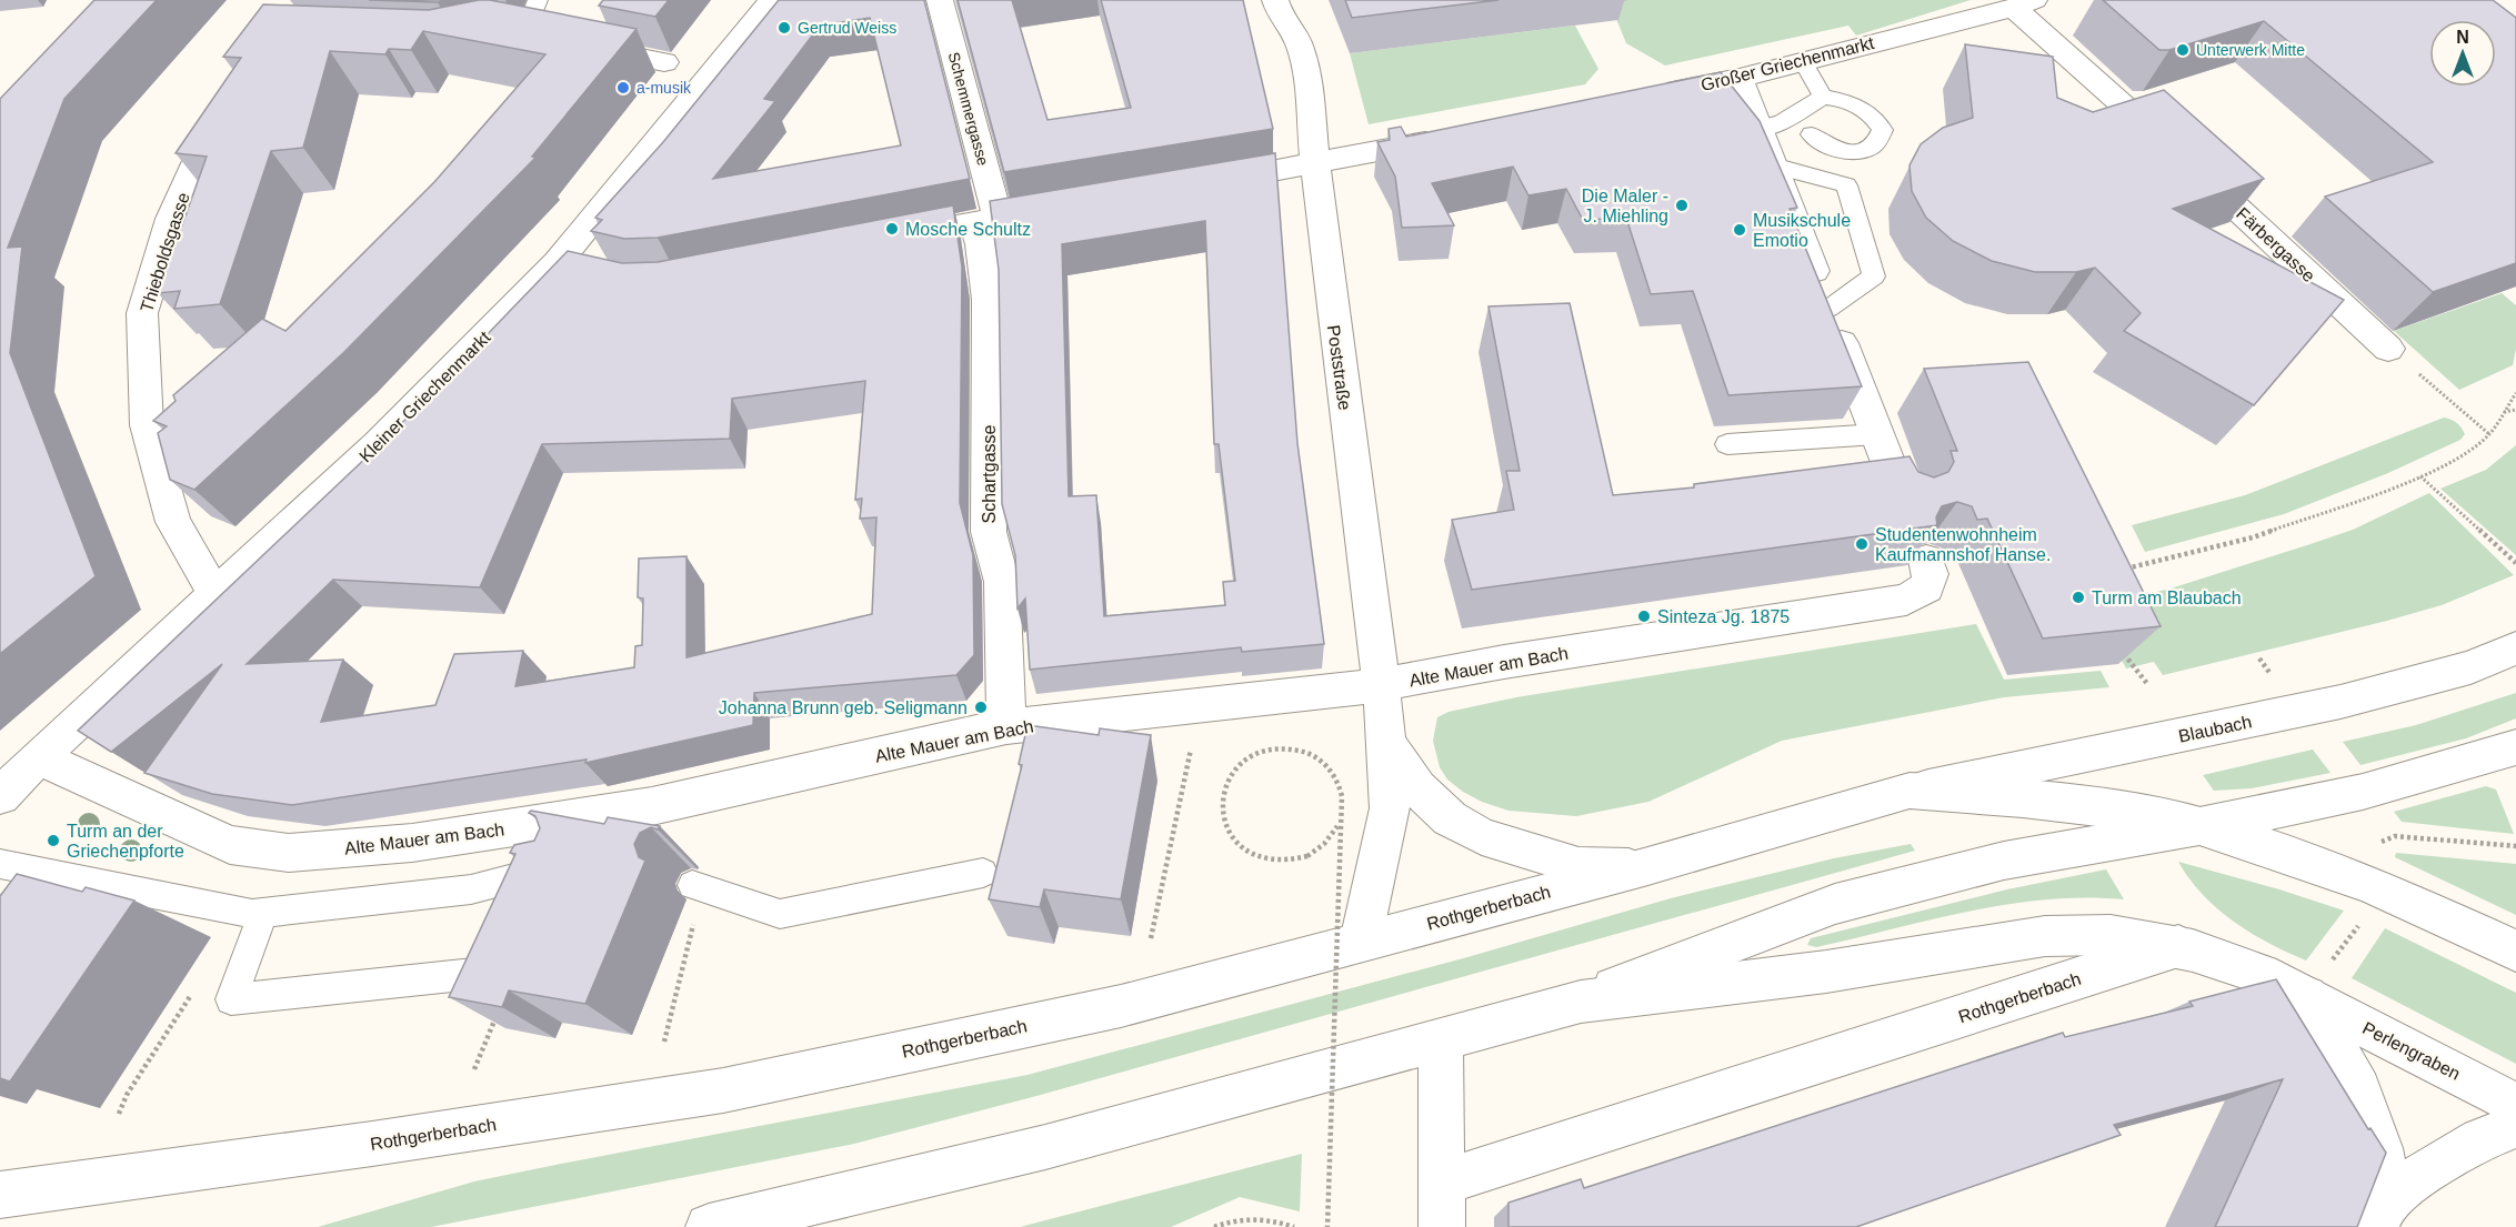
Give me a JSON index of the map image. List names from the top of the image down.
{
  "streets": {
    "street": [
      "Großer Griechenmarkt",
      "Schemmergasse",
      "Färbergasse",
      "Thieboldsgasse",
      "Poststraße",
      "Kleiner Griechenmarkt",
      "Schartgasse",
      "Alte Mauer am Bach",
      "Blaubach",
      "Rothgerberbach",
      "Perlengraben"
    ]
  },
  "crossings": [
    ["Großer Griechenmarkt", "Färbergasse"],
    ["Schemmergasse", "Schartgasse"],
    ["Thieboldsgasse", "Kleiner Griechenmarkt"],
    ["Poststraße", "Alte Mauer am Bach"],
    ["Poststraße", "Rothgerberbach"],
    ["Kleiner Griechenmarkt", "Alte Mauer am Bach"],
    ["Schartgasse", "Alte Mauer am Bach"],
    ["Blaubach", "Rothgerberbach"]
  ],
  "places": [
    "Gertrud Weiss",
    "Unterwerk Mitte",
    "a-musik",
    "Die Maler - J. Miehling",
    "Mosche Schultz",
    "Musikschule Emotio",
    "Studentenwohnheim Kaufmannshof Hanse.",
    "Turm am Blaubach",
    "Sinteza Jg. 1875",
    "Johanna Brunn geb. Seligmann",
    "Turm an der Griechenpforte"
  ],
  "north": "top"
}
